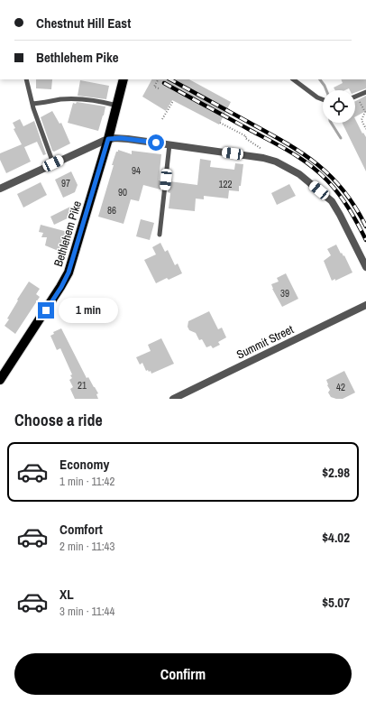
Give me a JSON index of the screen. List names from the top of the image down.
{
  "streets": {
    "main road": ["Bethlehem Pike"],
    "street": ["Summit Street"]
  },
  "house_numbers": [
    "94",
    "97",
    "122",
    "90",
    "86",
    "39",
    "21",
    "42"
  ],
  "page": {
    "banner": ["Chestnut Hill East", "Bethlehem Pike"],
    "bubble": "1 min",
    "heading": "Choose a ride",
    "list": [
      {
        "name": "Economy",
        "note": "1 min · 11:42",
        "value": "$2.98"
      },
      {
        "name": "Comfort",
        "note": "2 min · 11:43",
        "value": "$4.02"
      },
      {
        "name": "XL",
        "note": "3 min · 11:44",
        "value": "$5.07"
      }
    ],
    "buttons": "Confirm"
  }
}
